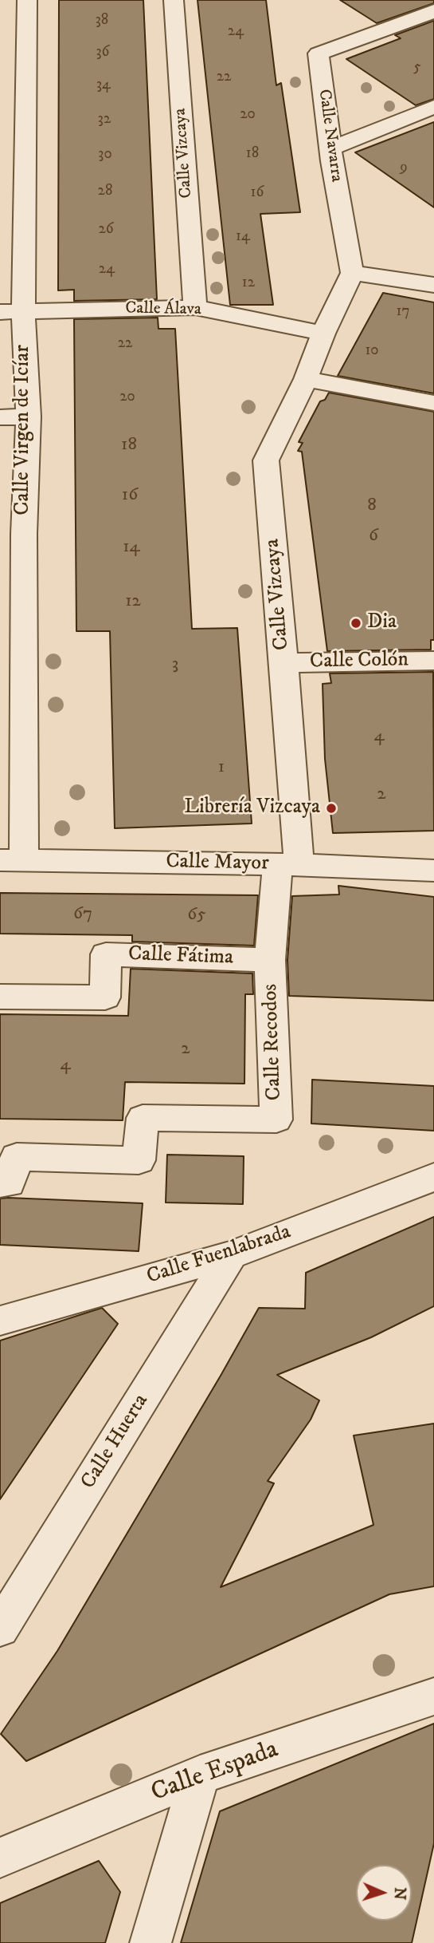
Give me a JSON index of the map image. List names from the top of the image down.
{
  "streets": {
    "street": [
      "Calle Navarra",
      "Calle Vizcaya",
      "Calle Álava",
      "Calle Virgen de Icíar",
      "Calle Colón",
      "Calle Mayor",
      "Calle Fátima",
      "Calle Recodos",
      "Calle Fuenlabrada",
      "Calle Huerta",
      "Calle Espada"
    ]
  },
  "crossings": [
    ["Calle Vizcaya", "Calle Álava"],
    ["Calle Vizcaya", "Calle Colón"],
    ["Calle Vizcaya", "Calle Mayor"],
    ["Calle Vizcaya", "Calle Recodos"],
    ["Calle Álava", "Calle Virgen de Icíar"],
    ["Calle Virgen de Icíar", "Calle Mayor"],
    ["Calle Mayor", "Calle Recodos"],
    ["Calle Fátima", "Calle Recodos"],
    ["Calle Fuenlabrada", "Calle Huerta"]
  ],
  "places": ["Dia", "Librería Vizcaya"],
  "house_numbers": [
    "38",
    "24",
    "36",
    "5",
    "22",
    "34",
    "20",
    "32",
    "18",
    "30",
    "9",
    "28",
    "16",
    "26",
    "14",
    "24",
    "12",
    "17",
    "22",
    "10",
    "20",
    "18",
    "16",
    "8",
    "6",
    "14",
    "12",
    "3",
    "4",
    "1",
    "2",
    "67",
    "65",
    "2",
    "4"
  ],
  "north": "right"
}
